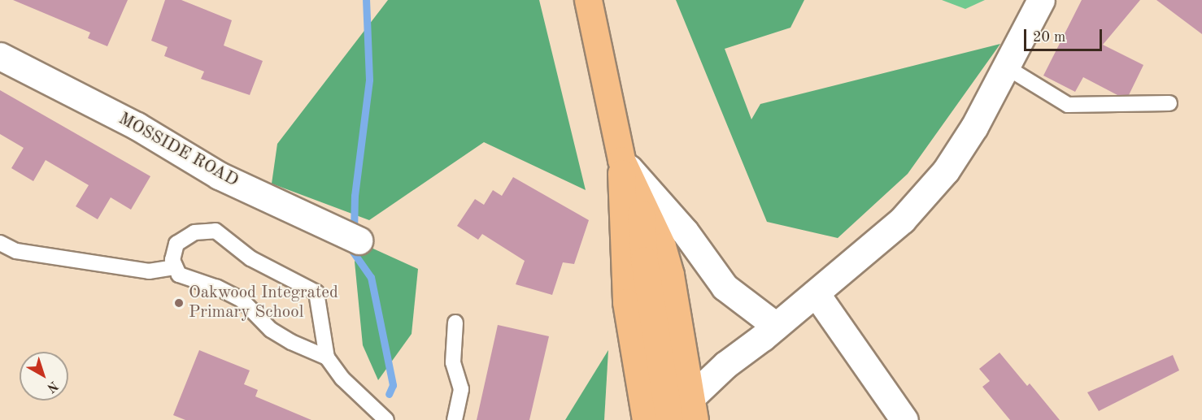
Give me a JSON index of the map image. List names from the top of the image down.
{
  "streets": {
    "street": ["MOSSIDE ROAD"]
  },
  "places": ["Oakwood Integrated Primary School"],
  "scale_bar": "20 m",
  "north": "bottom right"
}
